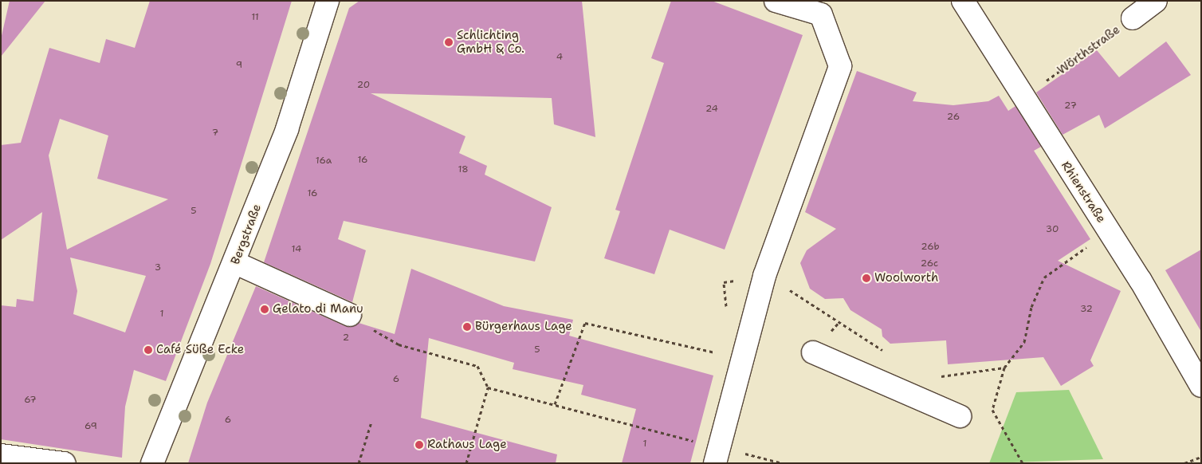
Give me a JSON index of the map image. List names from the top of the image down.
{
  "streets": {
    "street": ["Wörthstraße", "Rhienstraße", "Bergstraße"]
  },
  "crossings": [
    ["Wörthstraße", "Rhienstraße"]
  ],
  "places": [
    "Schlichting GmbH & Co.",
    "Woolworth",
    "Gelato di Manu",
    "Bürgerhaus Lage",
    "Café Süße Ecke",
    "Rathaus Lage"
  ],
  "house_numbers": [
    "11",
    "4",
    "9",
    "20",
    "27",
    "24",
    "26",
    "7",
    "16",
    "16a",
    "18",
    "16",
    "5",
    "30",
    "26b",
    "14",
    "26c",
    "3",
    "32",
    "1",
    "2",
    "5",
    "6",
    "67",
    "6",
    "69",
    "1"
  ]
}
